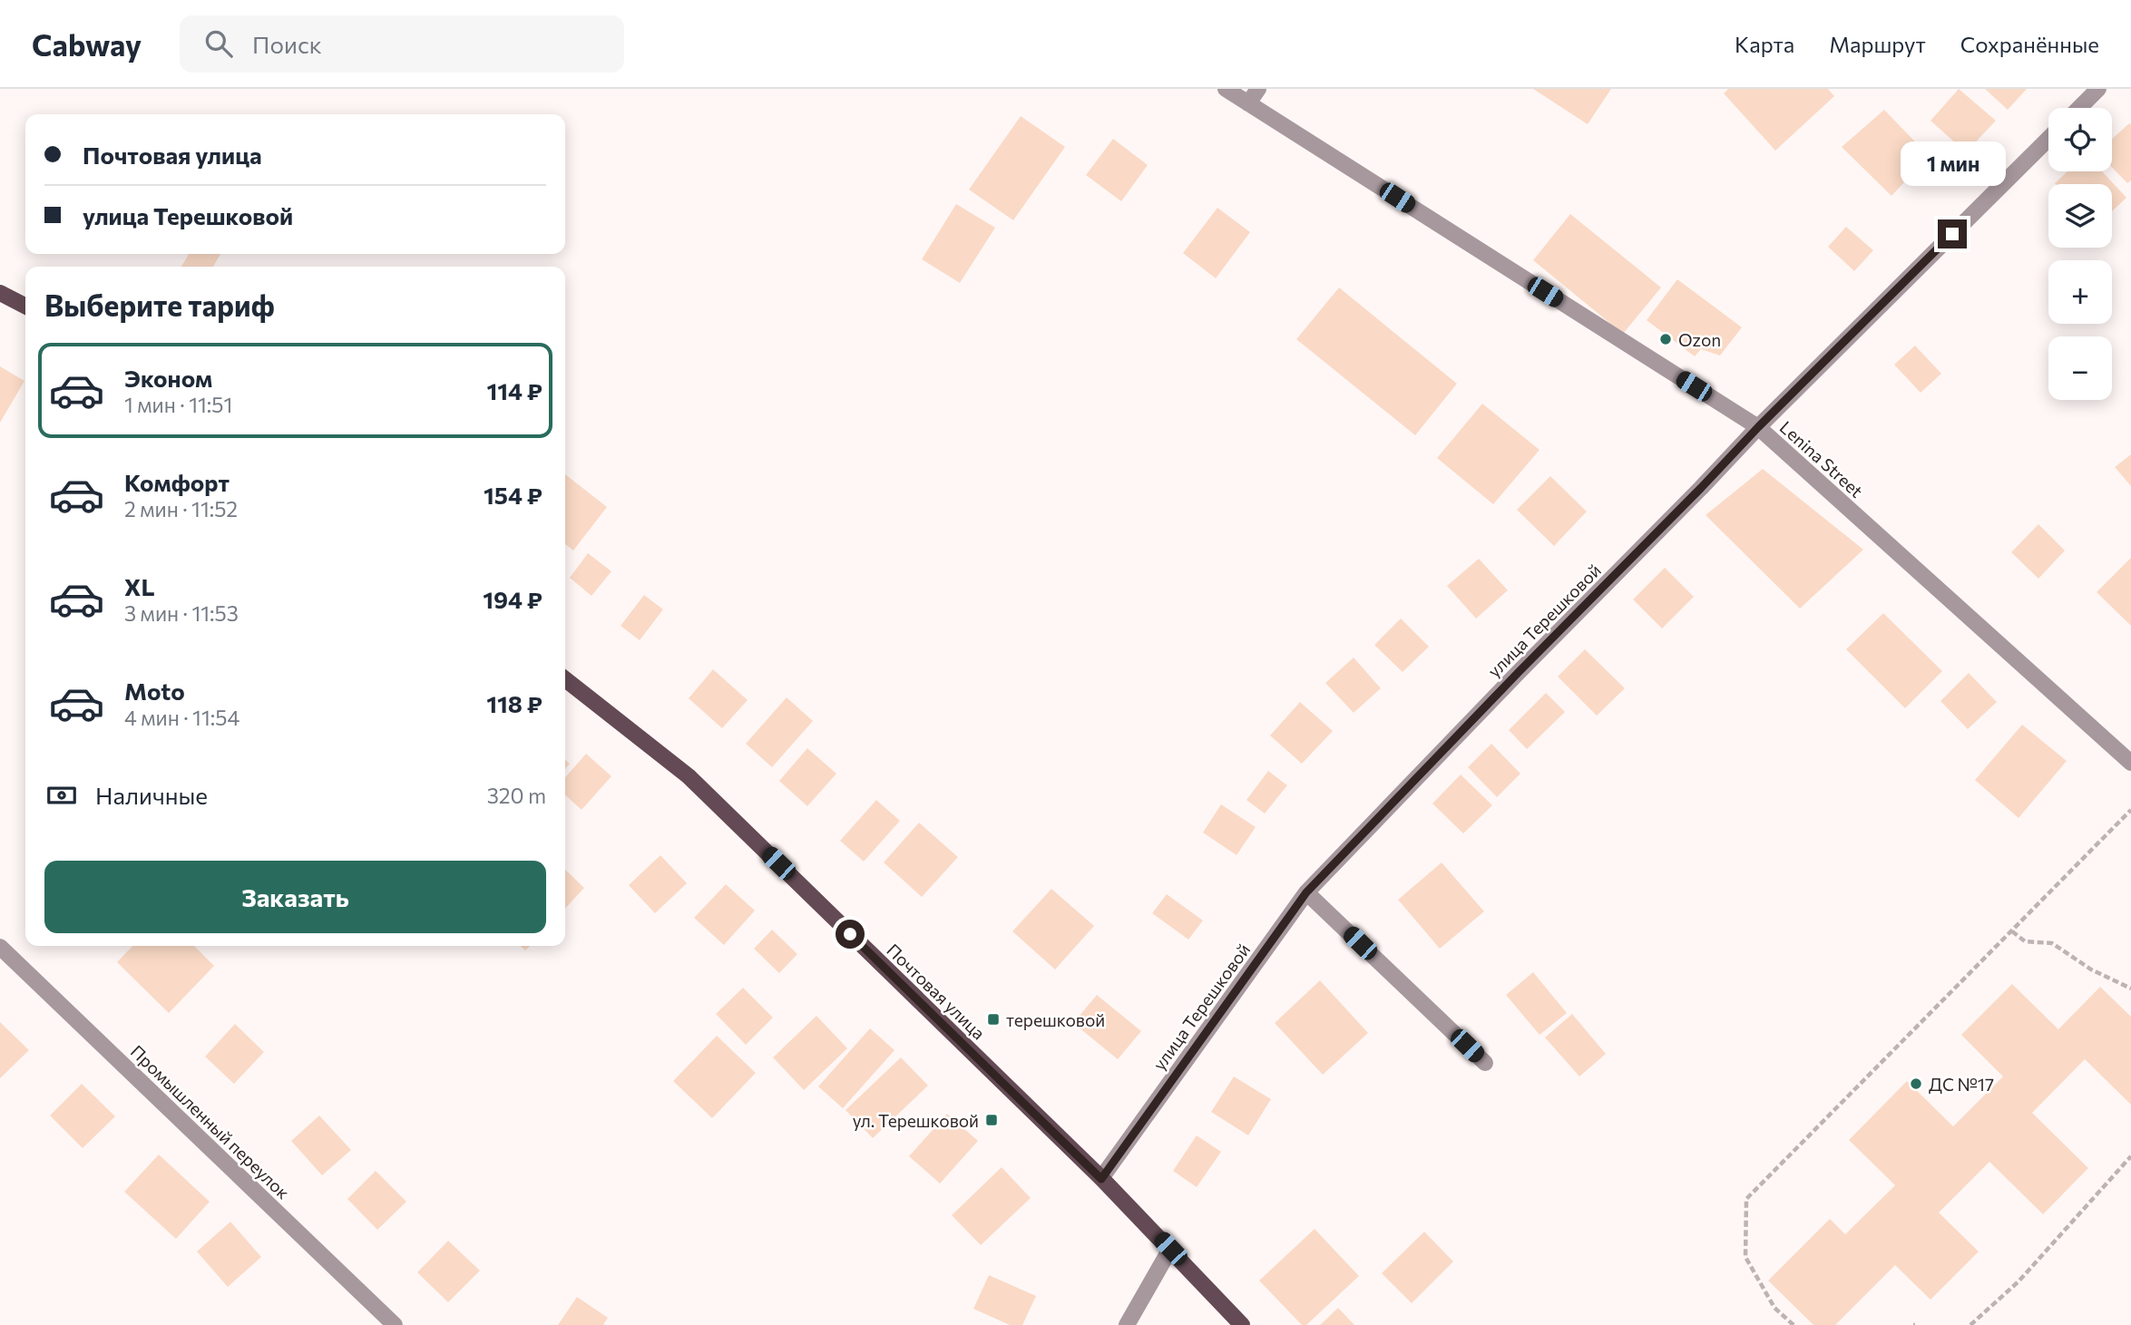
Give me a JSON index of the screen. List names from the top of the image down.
{
  "streets": {
    "main road": ["Почтовая улица"],
    "street": ["Lenina Street", "улица Терешковой", "Промышленный переулок"]
  },
  "crossings": [
    ["Lenina Street", "улица Терешковой"],
    ["улица Терешковой", "Почтовая улица"]
  ],
  "places": {
    "other": ["Ozon", "ДС №17"],
    "transit": ["терешковой", "ул. Терешковой"]
  },
  "page": {
    "header": "Cabway",
    "search": "Поиск",
    "nav": ["Карта", "Маршрут", "Сохранённые"],
    "map_buttons": ["+", "−"],
    "banner": ["Почтовая улица", "улица Терешковой"],
    "bubble": "1 мин",
    "heading": "Выберите тариф",
    "list": [
      {
        "name": "Эконом",
        "note": "1 мин · 11:51",
        "value": "114 ₽"
      },
      {
        "name": "Комфорт",
        "note": "2 мин · 11:52",
        "value": "154 ₽"
      },
      {
        "name": "XL",
        "note": "3 мин · 11:53",
        "value": "194 ₽"
      },
      {
        "name": "Moto",
        "note": "4 мин · 11:54",
        "value": "118 ₽"
      }
    ],
    "pay": ["Наличные", "320 m"],
    "buttons": "Заказать"
  }
}
